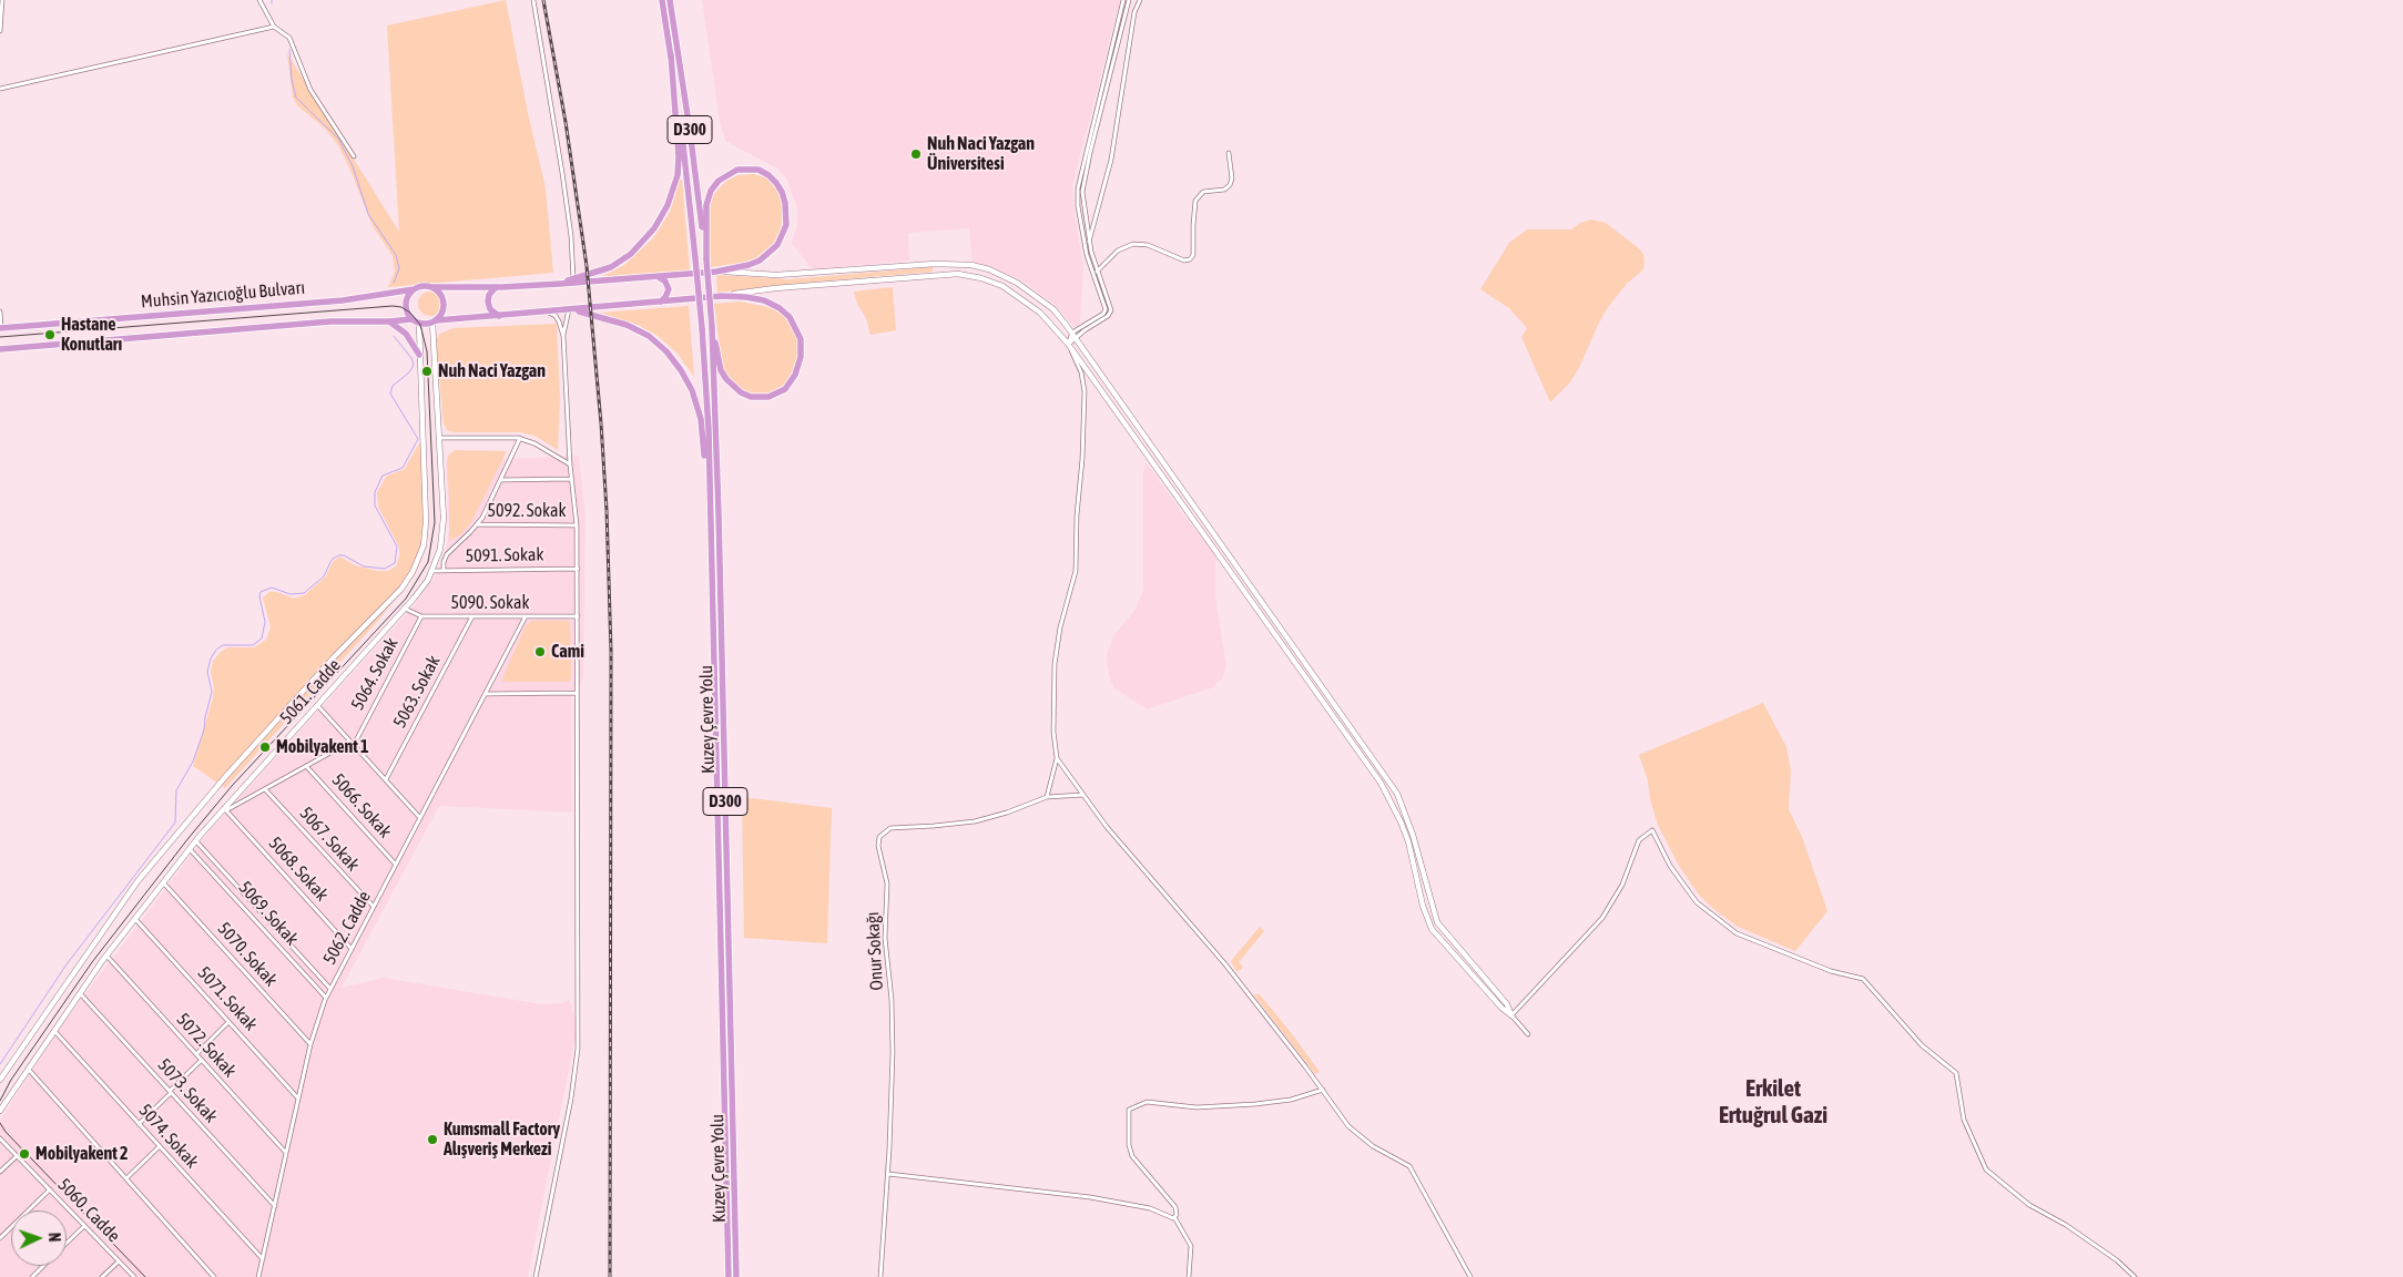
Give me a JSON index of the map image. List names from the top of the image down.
{
  "streets": {
    "highway": ["D300", "Muhsin Yazıcıoğlu Bulvarı", "Kuzey Çevre Yolu"],
    "street": [
      "5092. Sokak",
      "5091. Sokak",
      "5090. Sokak",
      "5064. Sokak",
      "5061. Cadde",
      "5063. Sokak",
      "5066. Sokak",
      "5067. Sokak",
      "5068. Sokak",
      "5069. Sokak",
      "5062. Cadde",
      "Onur Sokağı",
      "5070. Sokak",
      "5071. Sokak",
      "5072. Sokak",
      "5073. Sokak",
      "5074. Sokak",
      "5060. Cadde"
    ]
  },
  "crossings": [
    ["D300", "Kuzey Çevre Yolu"],
    ["Muhsin Yazıcıoğlu Bulvarı", "5061. Cadde"],
    ["5091. Sokak", "5061. Cadde"],
    ["5090. Sokak", "5064. Sokak"],
    ["5090. Sokak", "5061. Cadde"],
    ["5090. Sokak", "5063. Sokak"],
    ["5090. Sokak", "5062. Cadde"],
    ["5061. Cadde", "5068. Sokak"],
    ["5061. Cadde", "5069. Sokak"],
    ["5061. Cadde", "5070. Sokak"],
    ["5061. Cadde", "5071. Sokak"],
    ["5061. Cadde", "5072. Sokak"],
    ["5061. Cadde", "5073. Sokak"],
    ["5061. Cadde", "5074. Sokak"],
    ["5066. Sokak", "5062. Cadde"],
    ["5067. Sokak", "5062. Cadde"],
    ["5068. Sokak", "5062. Cadde"],
    ["5069. Sokak", "5062. Cadde"],
    ["5062. Cadde", "5070. Sokak"],
    ["5062. Cadde", "5071. Sokak"],
    ["5062. Cadde", "5072. Sokak"],
    ["5062. Cadde", "5073. Sokak"],
    ["5062. Cadde", "5074. Sokak"]
  ],
  "districts": ["Erkilet Ertuğrul Gazi"],
  "places": [
    "Nuh Naci Yazgan Üniversitesi",
    "Hastane Konutları",
    "Nuh Naci Yazgan",
    "Cami",
    "Mobilyakent 1",
    "Kumsmall Factory Alışveriş Merkezi",
    "Mobilyakent 2"
  ],
  "north": "right"
}
